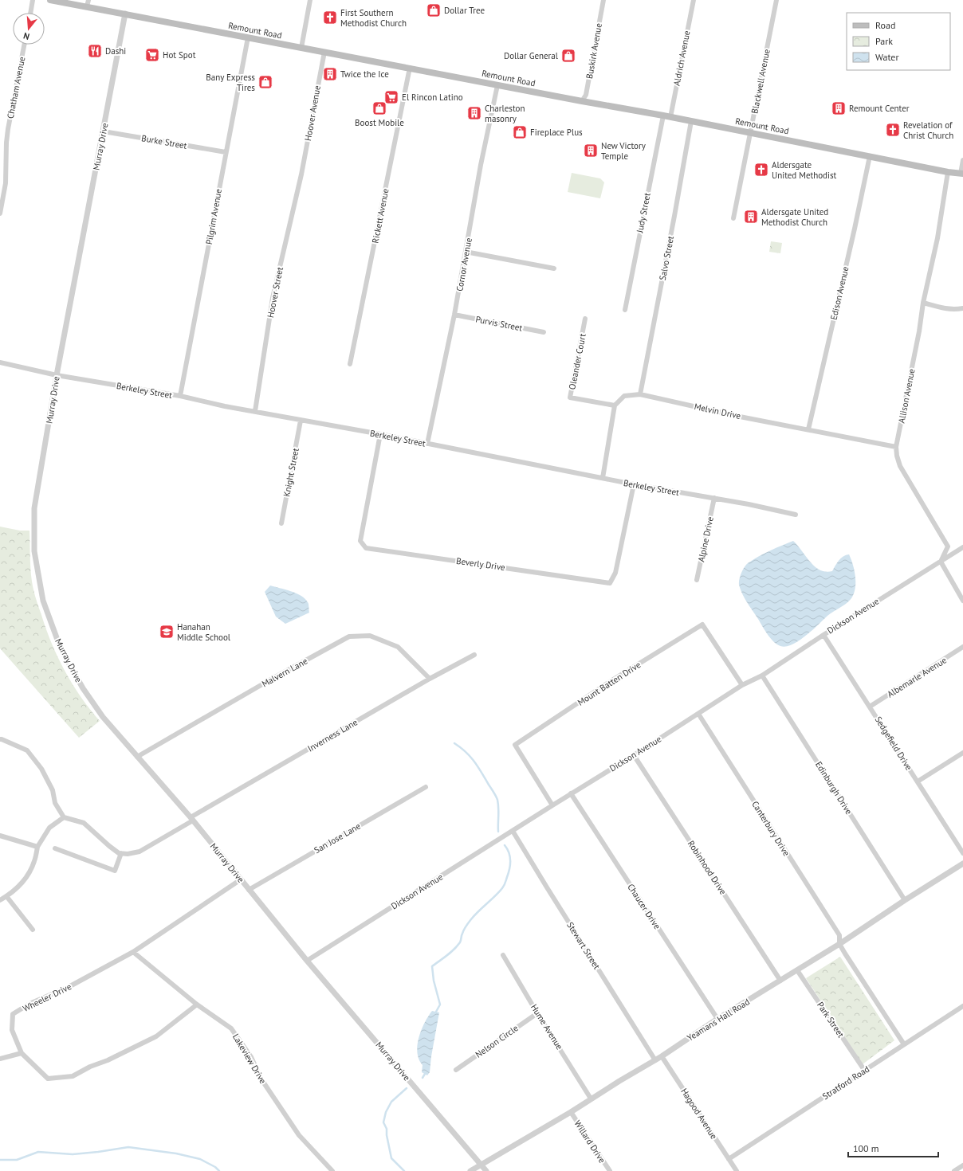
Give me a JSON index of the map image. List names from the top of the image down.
{
  "streets": {
    "main road": ["Remount Road"],
    "street": [
      "Buskirk Avenue",
      "Aldrich Avenue",
      "Blackwell Avenue",
      "Chatham Avenue",
      "Hoover Avenue",
      "Burke Street",
      "Murray Drive",
      "Judy Street",
      "Rickett Avenue",
      "Pilgrim Avenue",
      "Salvo Street",
      "Cornor Avenue",
      "Hoover Street",
      "Edison Avenue",
      "Purvis Street",
      "Oleander Court",
      "Berkeley Street",
      "Allison Avenue",
      "Melvin Drive",
      "Knight Street",
      "Alpine Drive",
      "Beverly Drive",
      "Dickson Avenue",
      "Malvern Lane",
      "Albemarle Avenue",
      "Mount Batten Drive",
      "Inverness Lane",
      "Sedgefield Drive",
      "Edinburgh Drive",
      "Canterbury Drive",
      "San Jose Lane",
      "Robinhood Drive",
      "Chaucer Drive",
      "Stewart Street",
      "Wheeler Drive",
      "Yeamans Hall Road",
      "Park Street",
      "Hume Avenue",
      "Nelson Circle",
      "Lakeview Drive",
      "Stratford Road",
      "Hagood Avenue",
      "Willard Drive"
    ]
  },
  "crossings": [
    ["Remount Road", "Buskirk Avenue"],
    ["Remount Road", "Aldrich Avenue"],
    ["Remount Road", "Blackwell Avenue"],
    ["Remount Road", "Hoover Avenue"],
    ["Remount Road", "Murray Drive"],
    ["Remount Road", "Judy Street"],
    ["Remount Road", "Rickett Avenue"],
    ["Remount Road", "Pilgrim Avenue"],
    ["Remount Road", "Salvo Street"],
    ["Remount Road", "Cornor Avenue"],
    ["Remount Road", "Edison Avenue"],
    ["Remount Road", "Allison Avenue"],
    ["Hoover Avenue", "Hoover Street"],
    ["Burke Street", "Murray Drive"],
    ["Burke Street", "Pilgrim Avenue"],
    ["Murray Drive", "Berkeley Street"],
    ["Murray Drive", "Dickson Avenue"],
    ["Murray Drive", "Malvern Lane"],
    ["Murray Drive", "Inverness Lane"],
    ["Murray Drive", "San Jose Lane"],
    ["Murray Drive", "Wheeler Drive"],
    ["Murray Drive", "Yeamans Hall Road"],
    ["Pilgrim Avenue", "Berkeley Street"],
    ["Salvo Street", "Melvin Drive"],
    ["Cornor Avenue", "Purvis Street"],
    ["Cornor Avenue", "Berkeley Street"],
    ["Hoover Street", "Berkeley Street"],
    ["Edison Avenue", "Melvin Drive"],
    ["Oleander Court", "Melvin Drive"],
    ["Berkeley Street", "Knight Street"],
    ["Berkeley Street", "Alpine Drive"],
    ["Berkeley Street", "Beverly Drive"],
    ["Allison Avenue", "Melvin Drive"],
    ["Allison Avenue", "Dickson Avenue"],
    ["Dickson Avenue", "Mount Batten Drive"],
    ["Dickson Avenue", "Sedgefield Drive"],
    ["Dickson Avenue", "Edinburgh Drive"],
    ["Dickson Avenue", "Canterbury Drive"],
    ["Dickson Avenue", "Robinhood Drive"],
    ["Dickson Avenue", "Chaucer Drive"],
    ["Dickson Avenue", "Stewart Street"],
    ["Malvern Lane", "Inverness Lane"],
    ["Albemarle Avenue", "Sedgefield Drive"],
    ["Edinburgh Drive", "Yeamans Hall Road"],
    ["Canterbury Drive", "Yeamans Hall Road"],
    ["Robinhood Drive", "Yeamans Hall Road"],
    ["Chaucer Drive", "Yeamans Hall Road"],
    ["Stewart Street", "Yeamans Hall Road"],
    ["Wheeler Drive", "Lakeview Drive"],
    ["Yeamans Hall Road", "Park Street"],
    ["Yeamans Hall Road", "Hume Avenue"],
    ["Yeamans Hall Road", "Hagood Avenue"],
    ["Yeamans Hall Road", "Willard Drive"],
    ["Park Street", "Stratford Road"],
    ["Hume Avenue", "Nelson Circle"],
    ["Stratford Road", "Hagood Avenue"]
  ],
  "places": {
    "shop": [
      "Dollar Tree",
      "Dollar General",
      "Bany Express Tires",
      "Boost Mobile",
      "Fireplace Plus"
    ],
    "church": ["First Southern Methodist Church", "Revelation of Christ Church", "Aldersgate United Methodist"],
    "restaurant": ["Dashi"],
    "supermarket": ["Hot Spot", "El Rincon Latino"],
    "building": [
      "Twice the Ice",
      "Remount Center",
      "Charleston masonry",
      "New Victory Temple",
      "Aldersgate United Methodist Church"
    ],
    "school or university": ["Hanahan Middle School"]
  },
  "legend": ["Road", "Park", "Water"],
  "scale_bar": "100 m",
  "north": "bottom"
}
